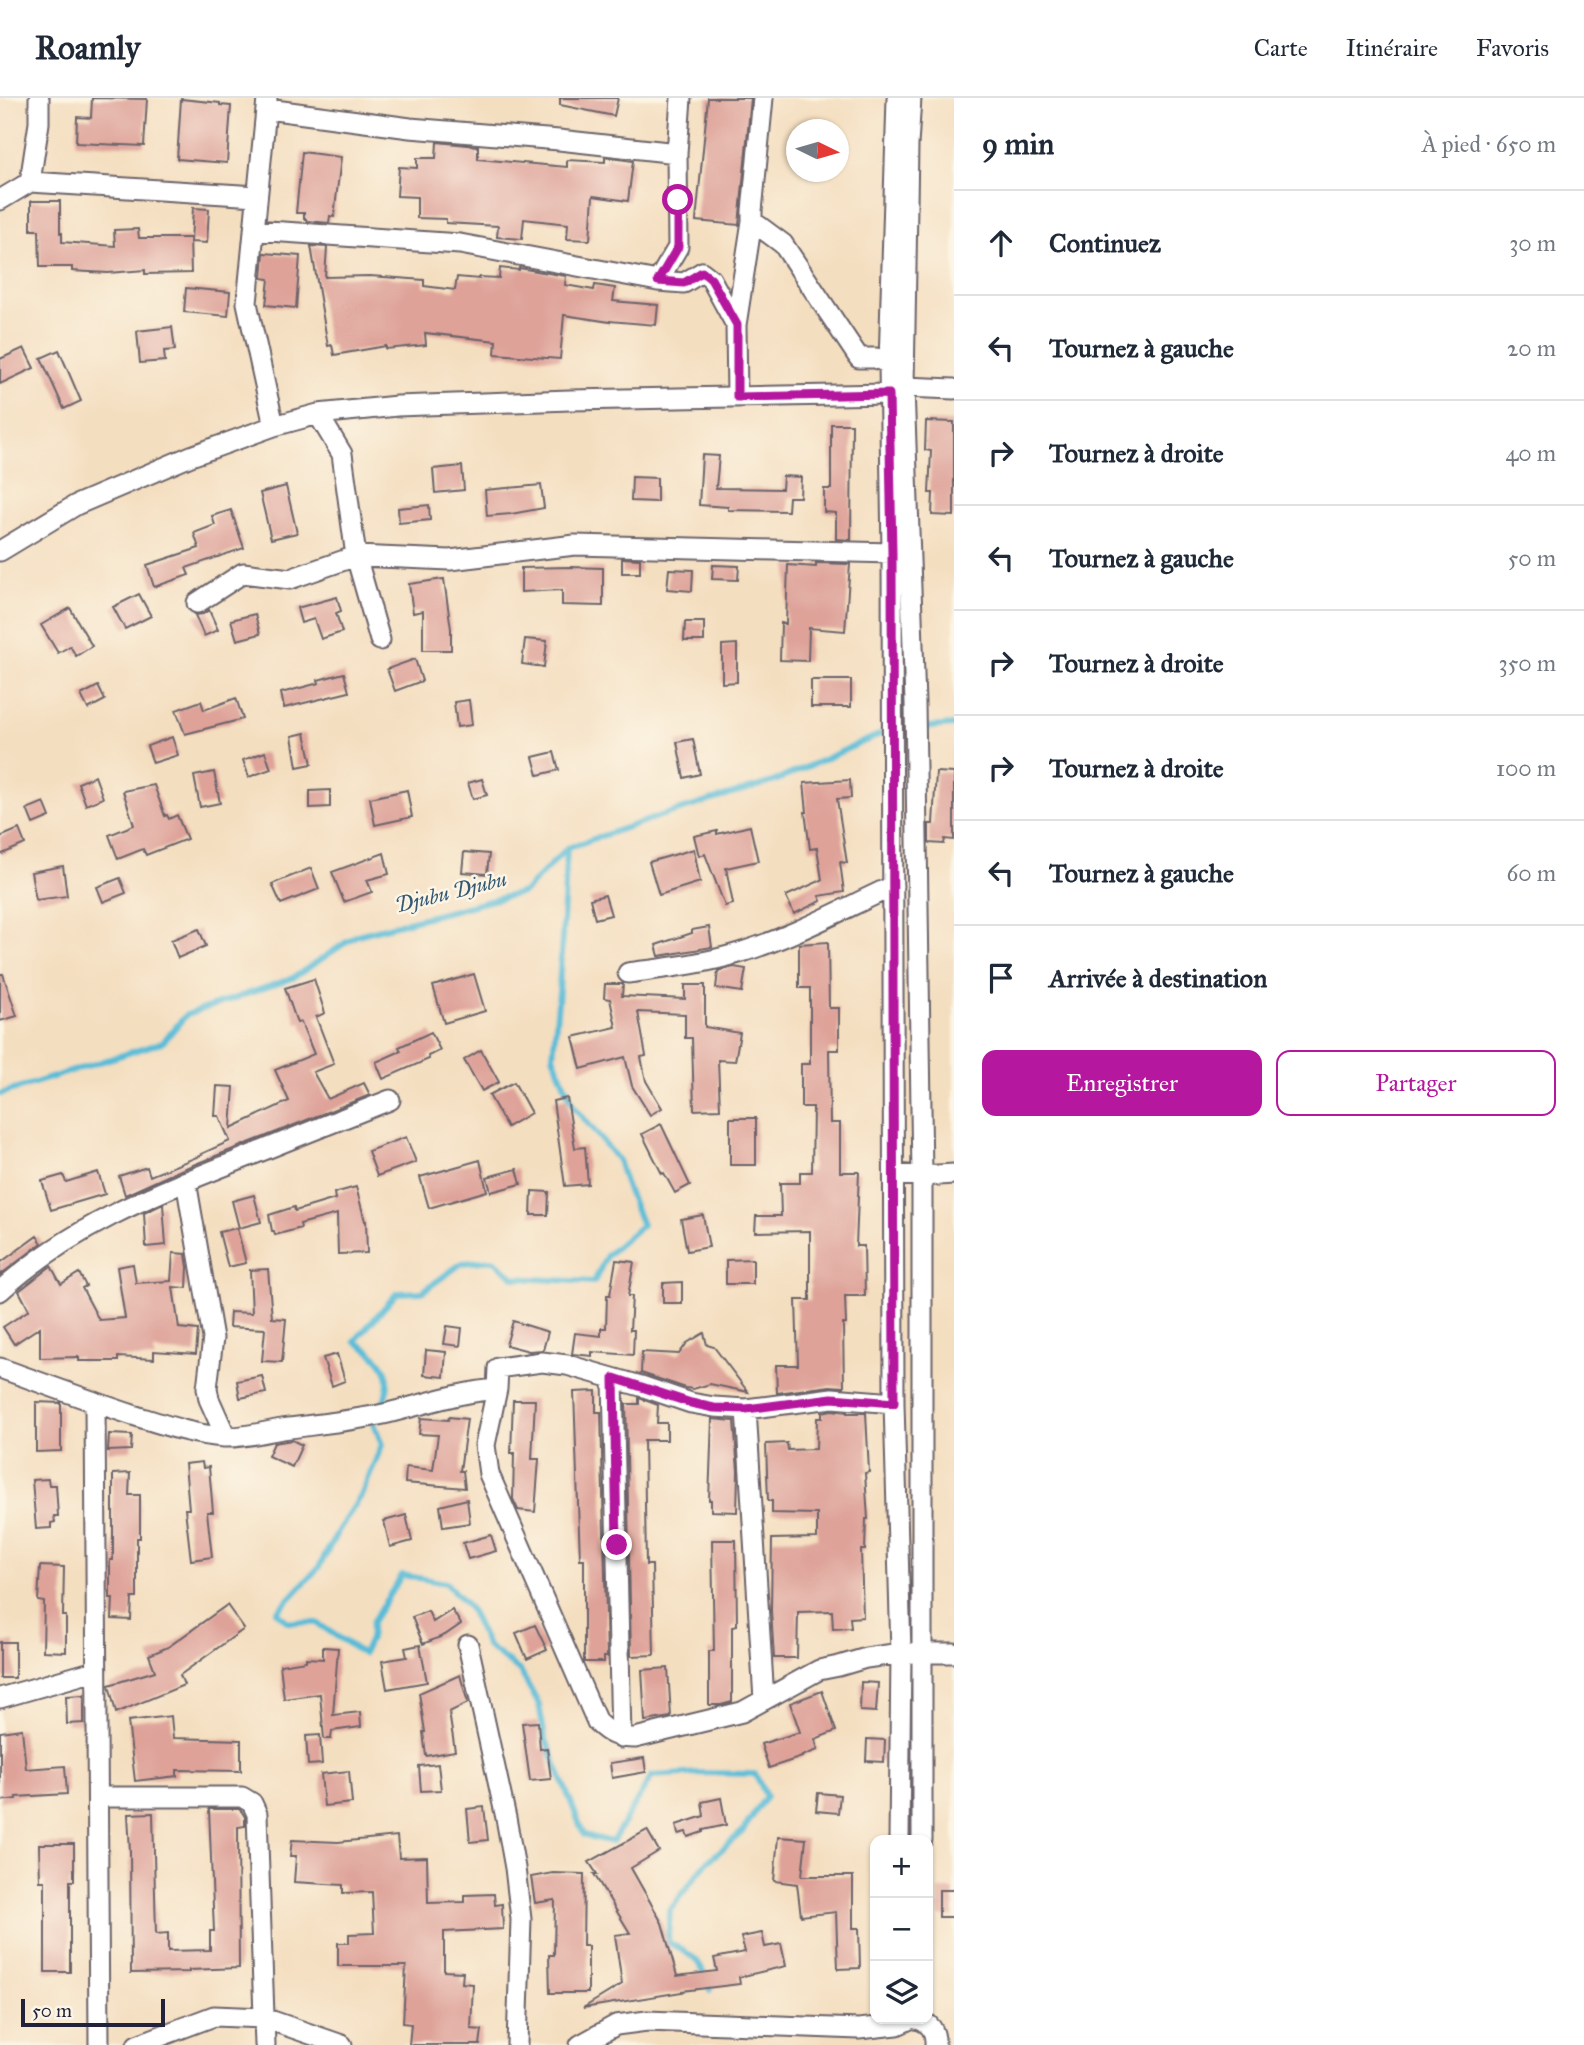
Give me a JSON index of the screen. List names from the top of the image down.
{
  "water": ["Djubu Djubu"],
  "scale_bar": "50 m",
  "north": "right",
  "page": {
    "header": "Roamly",
    "nav": ["Carte", "Itinéraire", "Favoris"],
    "heading": ["9 min", "À pied · 650 m"],
    "list": [
      ["Continuez", "30 m"],
      ["Tournez à gauche", "20 m"],
      ["Tournez à droite", "40 m"],
      ["Tournez à gauche", "50 m"],
      ["Tournez à droite", "350 m"],
      ["Tournez à droite", "100 m"],
      ["Tournez à gauche", "60 m"],
      "Arrivée à destination"
    ],
    "buttons": ["Enregistrer", "Partager"],
    "map_buttons": ["+", "−"],
    "scale": "50 m"
  }
}
